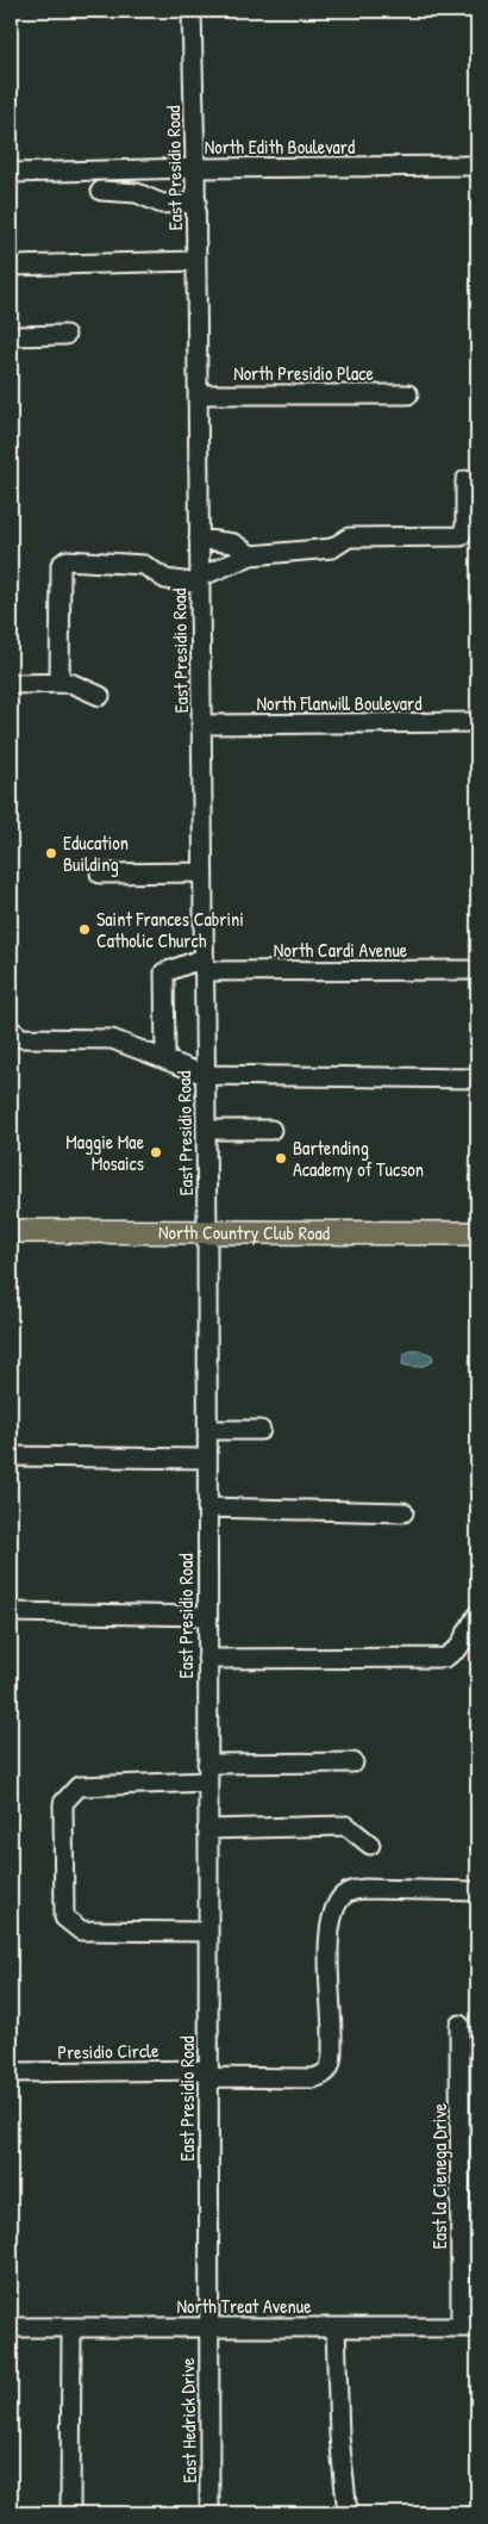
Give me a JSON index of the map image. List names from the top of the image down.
{
  "streets": {
    "main road": ["North Country Club Road"],
    "street": [
      "North Edith Boulevard",
      "East Presidio Road",
      "North Presidio Place",
      "North Flanwill Boulevard",
      "North Cardi Avenue",
      "Presidio Circle",
      "East la Cienega Drive",
      "North Treat Avenue",
      "East Hedrick Drive"
    ]
  },
  "crossings": [
    ["North Edith Boulevard", "East Presidio Road"],
    ["East Presidio Road", "North Presidio Place"],
    ["East Presidio Road", "North Flanwill Boulevard"],
    ["East Presidio Road", "North Cardi Avenue"],
    ["East Presidio Road", "North Country Club Road"],
    ["East Presidio Road", "Presidio Circle"],
    ["East Presidio Road", "North Treat Avenue"],
    ["East Presidio Road", "East Hedrick Drive"],
    ["East la Cienega Drive", "North Treat Avenue"],
    ["North Treat Avenue", "East Hedrick Drive"]
  ],
  "places": [
    "Education Building",
    "Saint Frances Cabrini Catholic Church",
    "Maggie Mae Mosaics",
    "Bartending Academy of Tucson"
  ]
}
